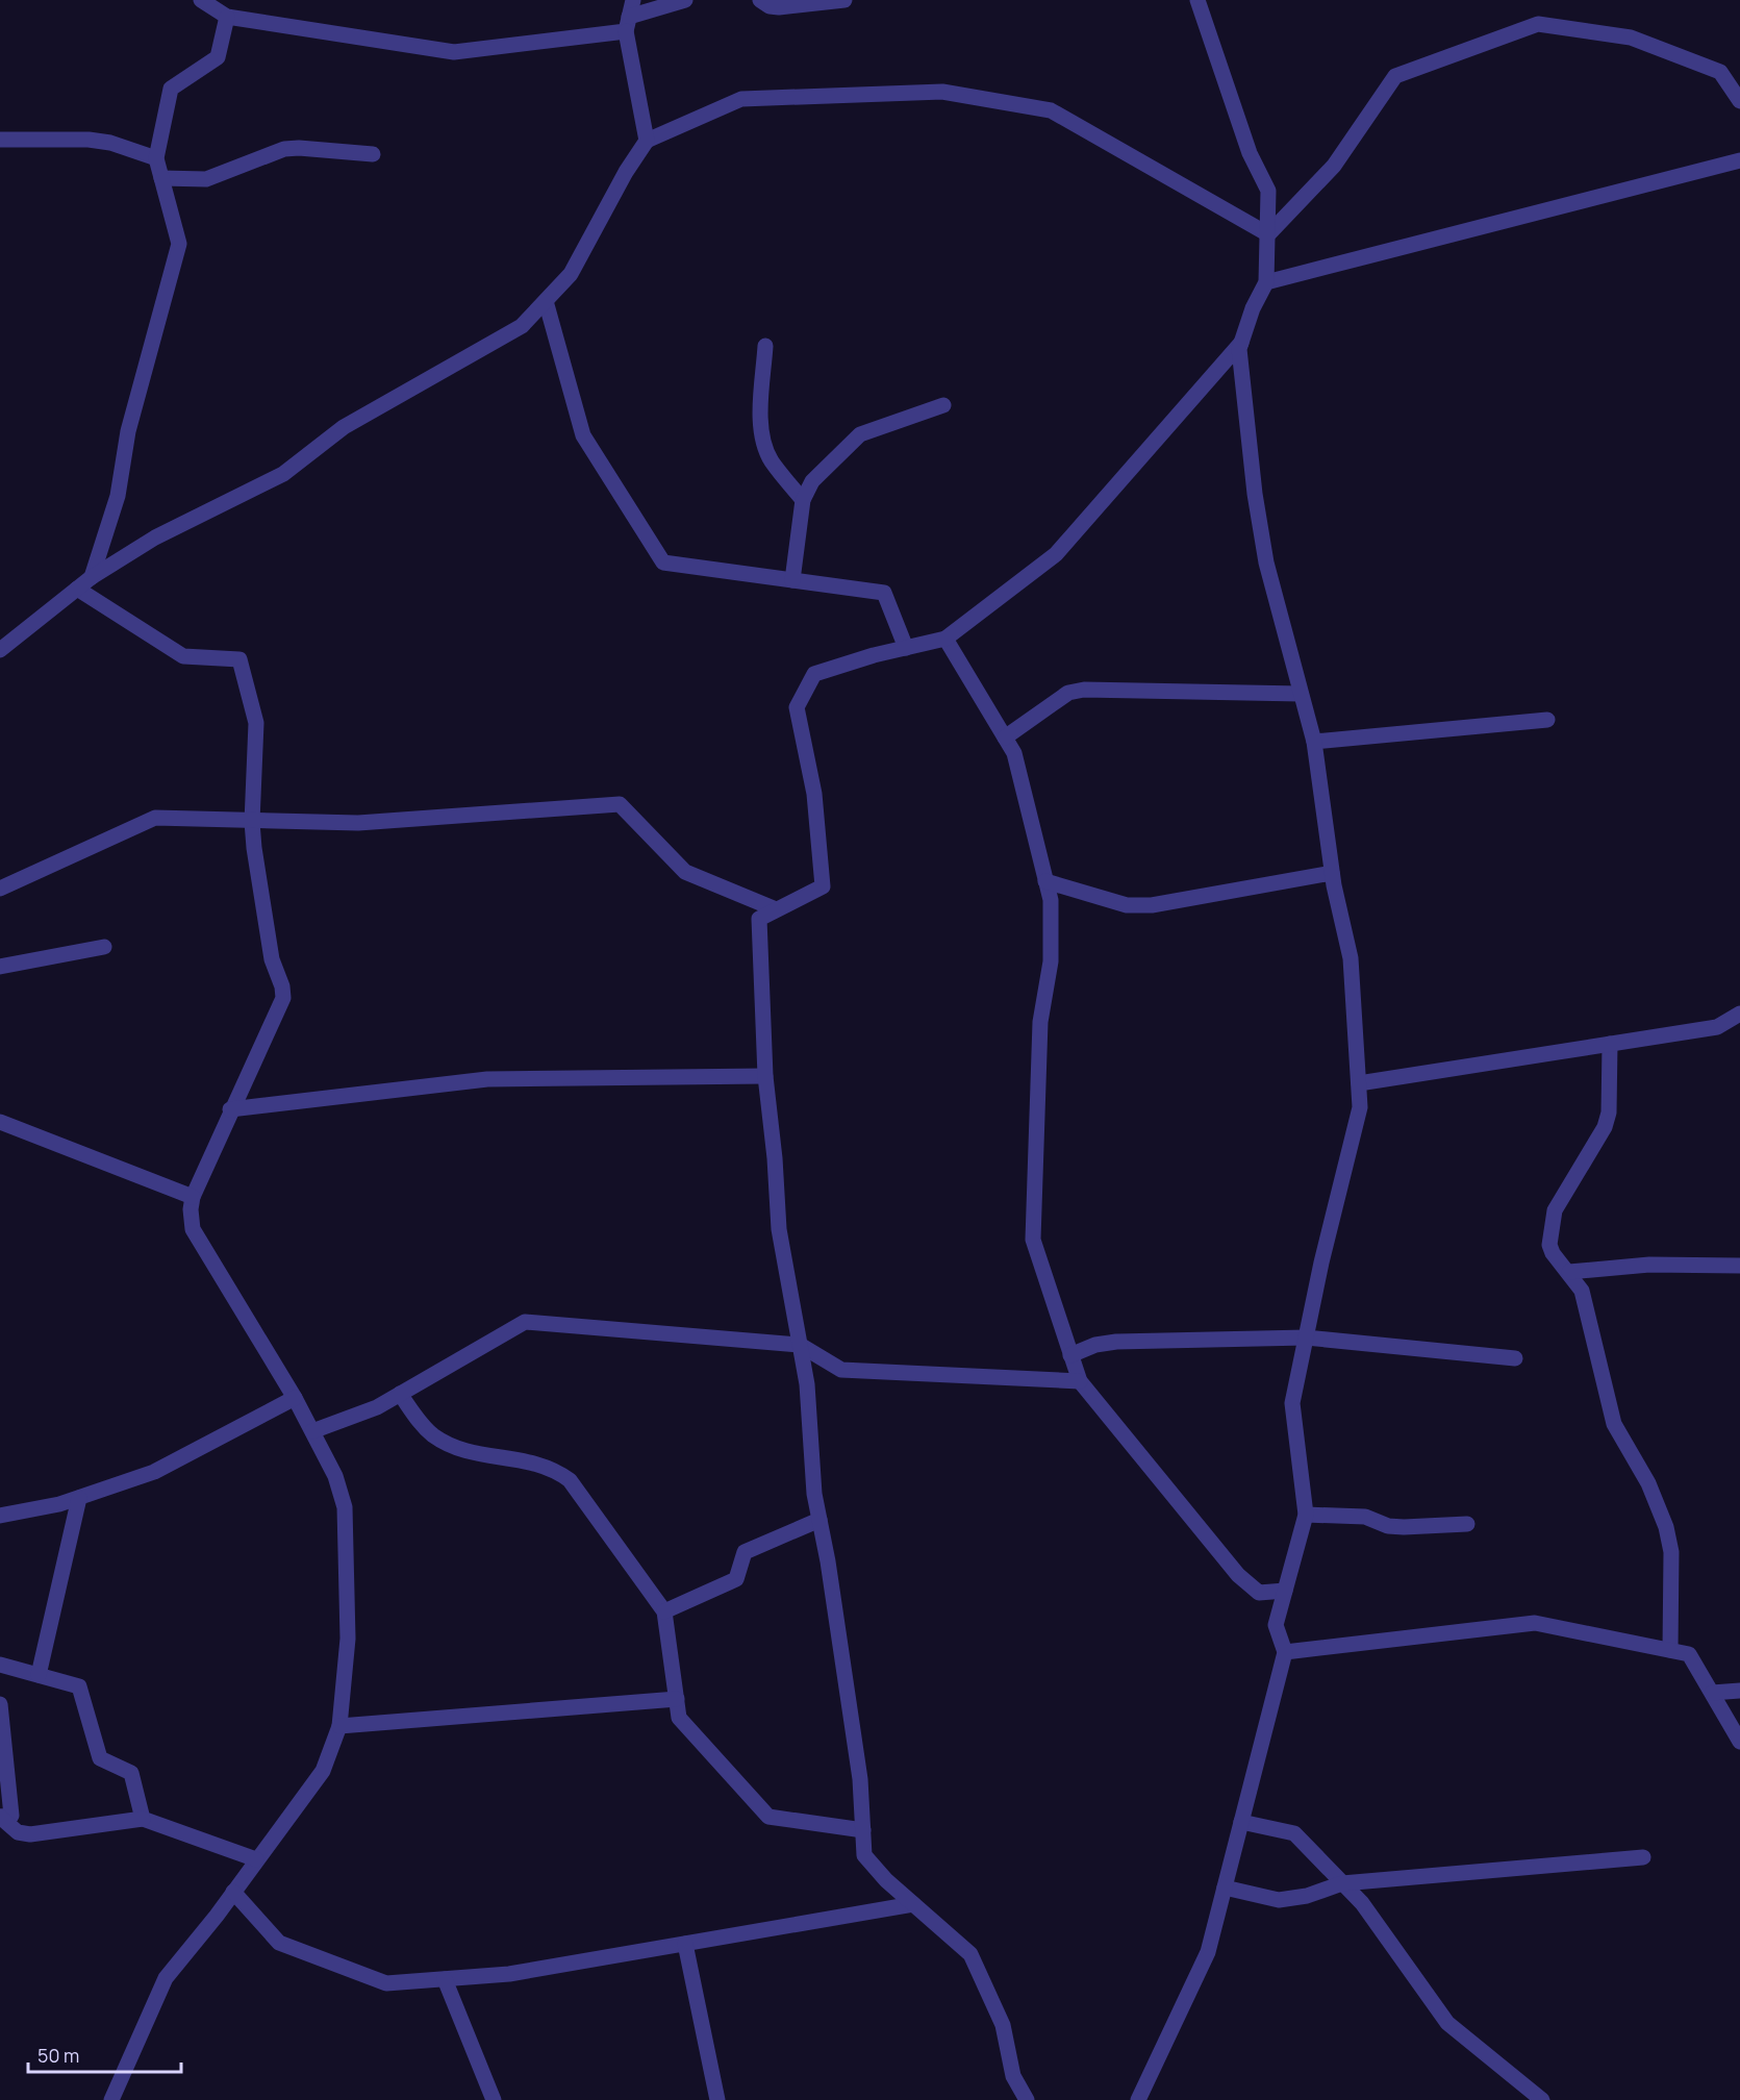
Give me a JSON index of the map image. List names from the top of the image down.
{
  "scale_bar": "50 m"
}
